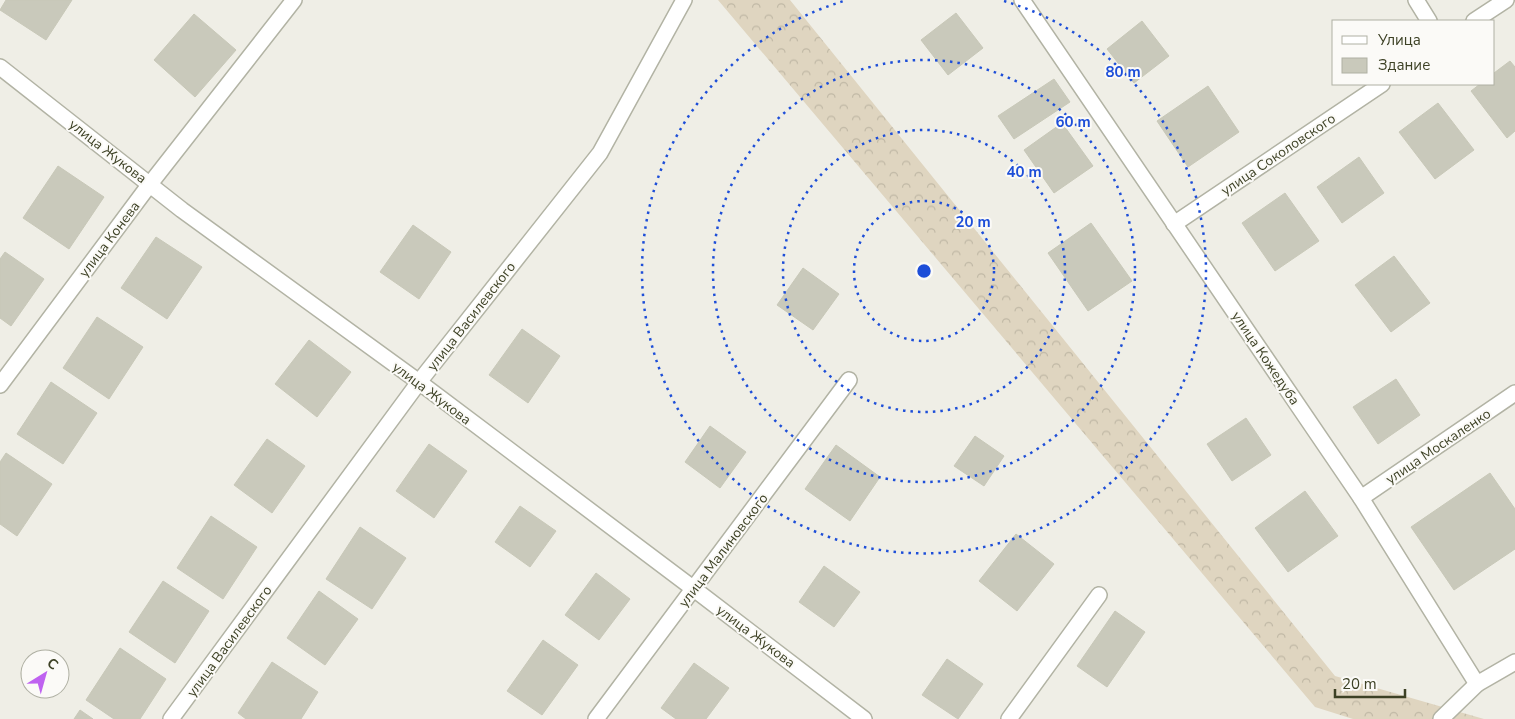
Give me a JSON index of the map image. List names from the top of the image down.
{
  "streets": {
    "street": [
      "улица Жукова",
      "улица Соколовского",
      "улица Конева",
      "улица Василевского",
      "улица Кожедуба",
      "улица Москаленко",
      "улица Малиновского"
    ]
  },
  "crossings": [
    ["улица Жукова", "улица Конева"],
    ["улица Жукова", "улица Василевского"],
    ["улица Жукова", "улица Малиновского"],
    ["улица Соколовского", "улица Кожедуба"],
    ["улица Кожедуба", "улица Москаленко"]
  ],
  "legend": ["Улица", "Здание"],
  "scale_bar": "20 m",
  "north": "top right",
  "rings": [
    "80 m",
    "60 m",
    "40 m",
    "20 m"
  ]
}
